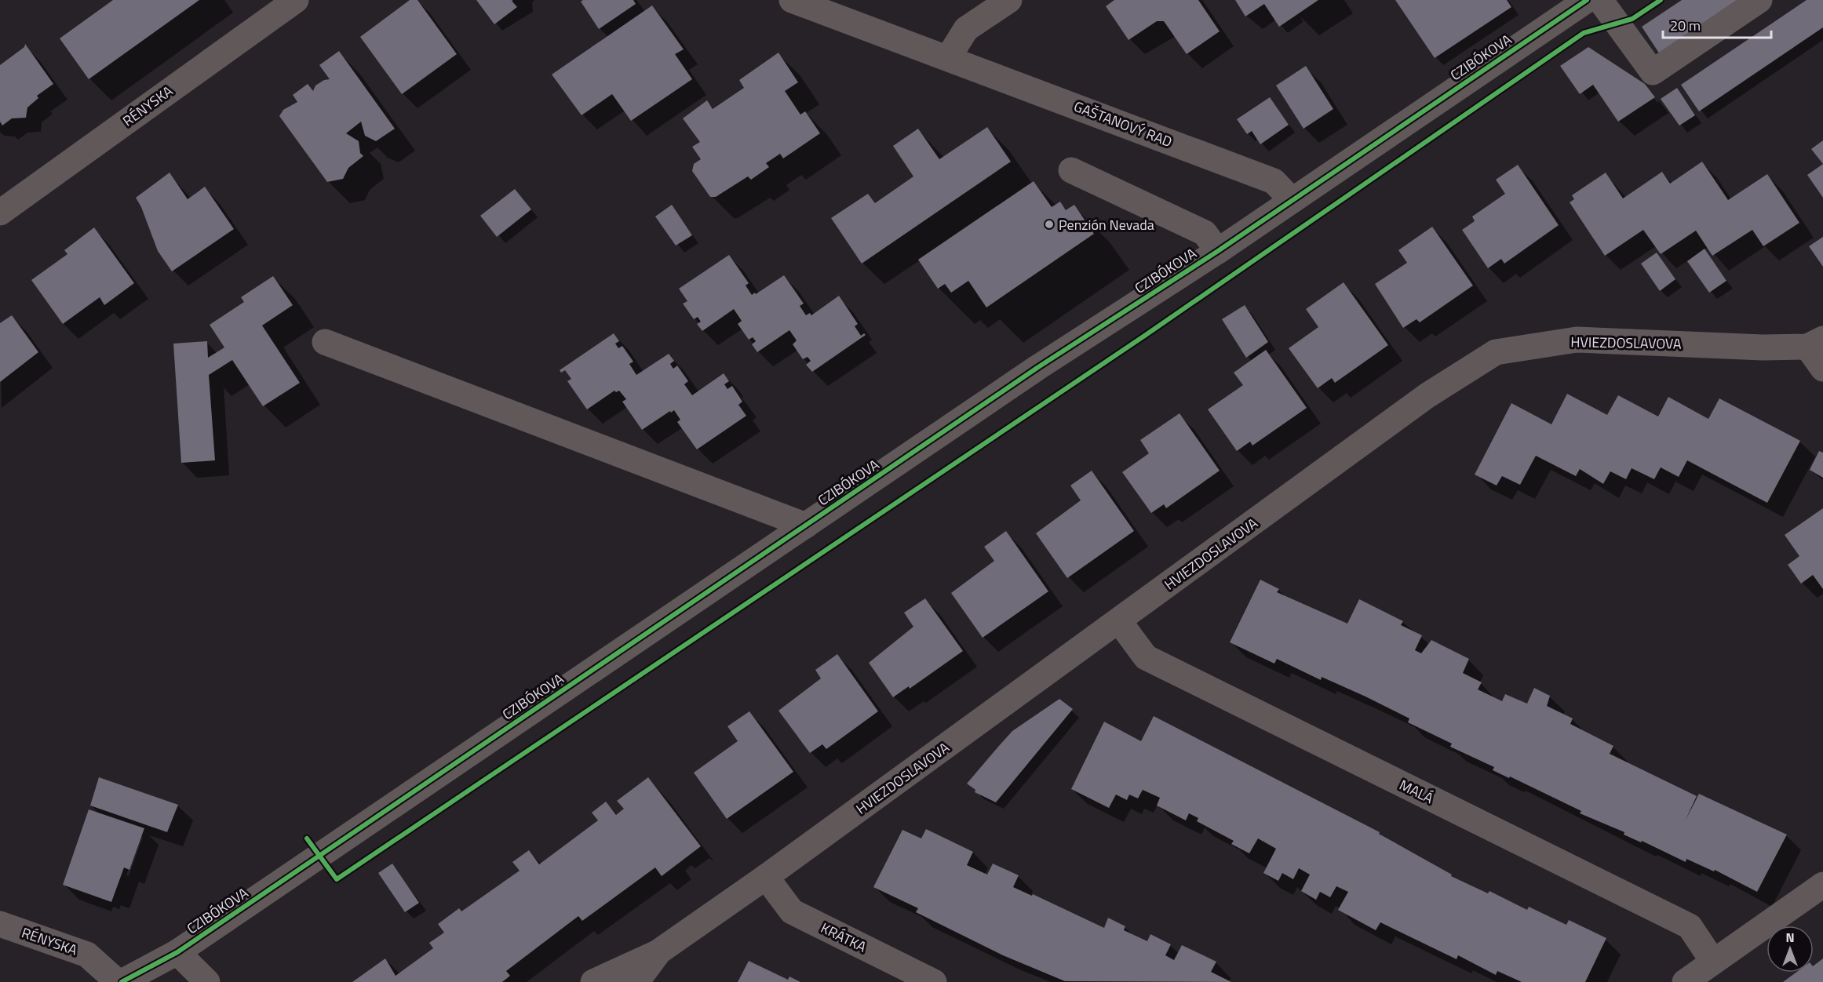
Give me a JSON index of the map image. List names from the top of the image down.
{
  "streets": {
    "street": [
      "CZIBÓKOVA",
      "RÉNYSKA",
      "GAŠTANOVÝ RAD",
      "HVIEZDOSLAVOVA",
      "MALÁ",
      "KRÁTKA"
    ]
  },
  "crossings": [
    ["CZIBÓKOVA", "GAŠTANOVÝ RAD"],
    ["HVIEZDOSLAVOVA", "MALÁ"],
    ["HVIEZDOSLAVOVA", "KRÁTKA"]
  ],
  "places": ["Penzión Nevada"],
  "scale_bar": "20 m",
  "north": "top"
}
